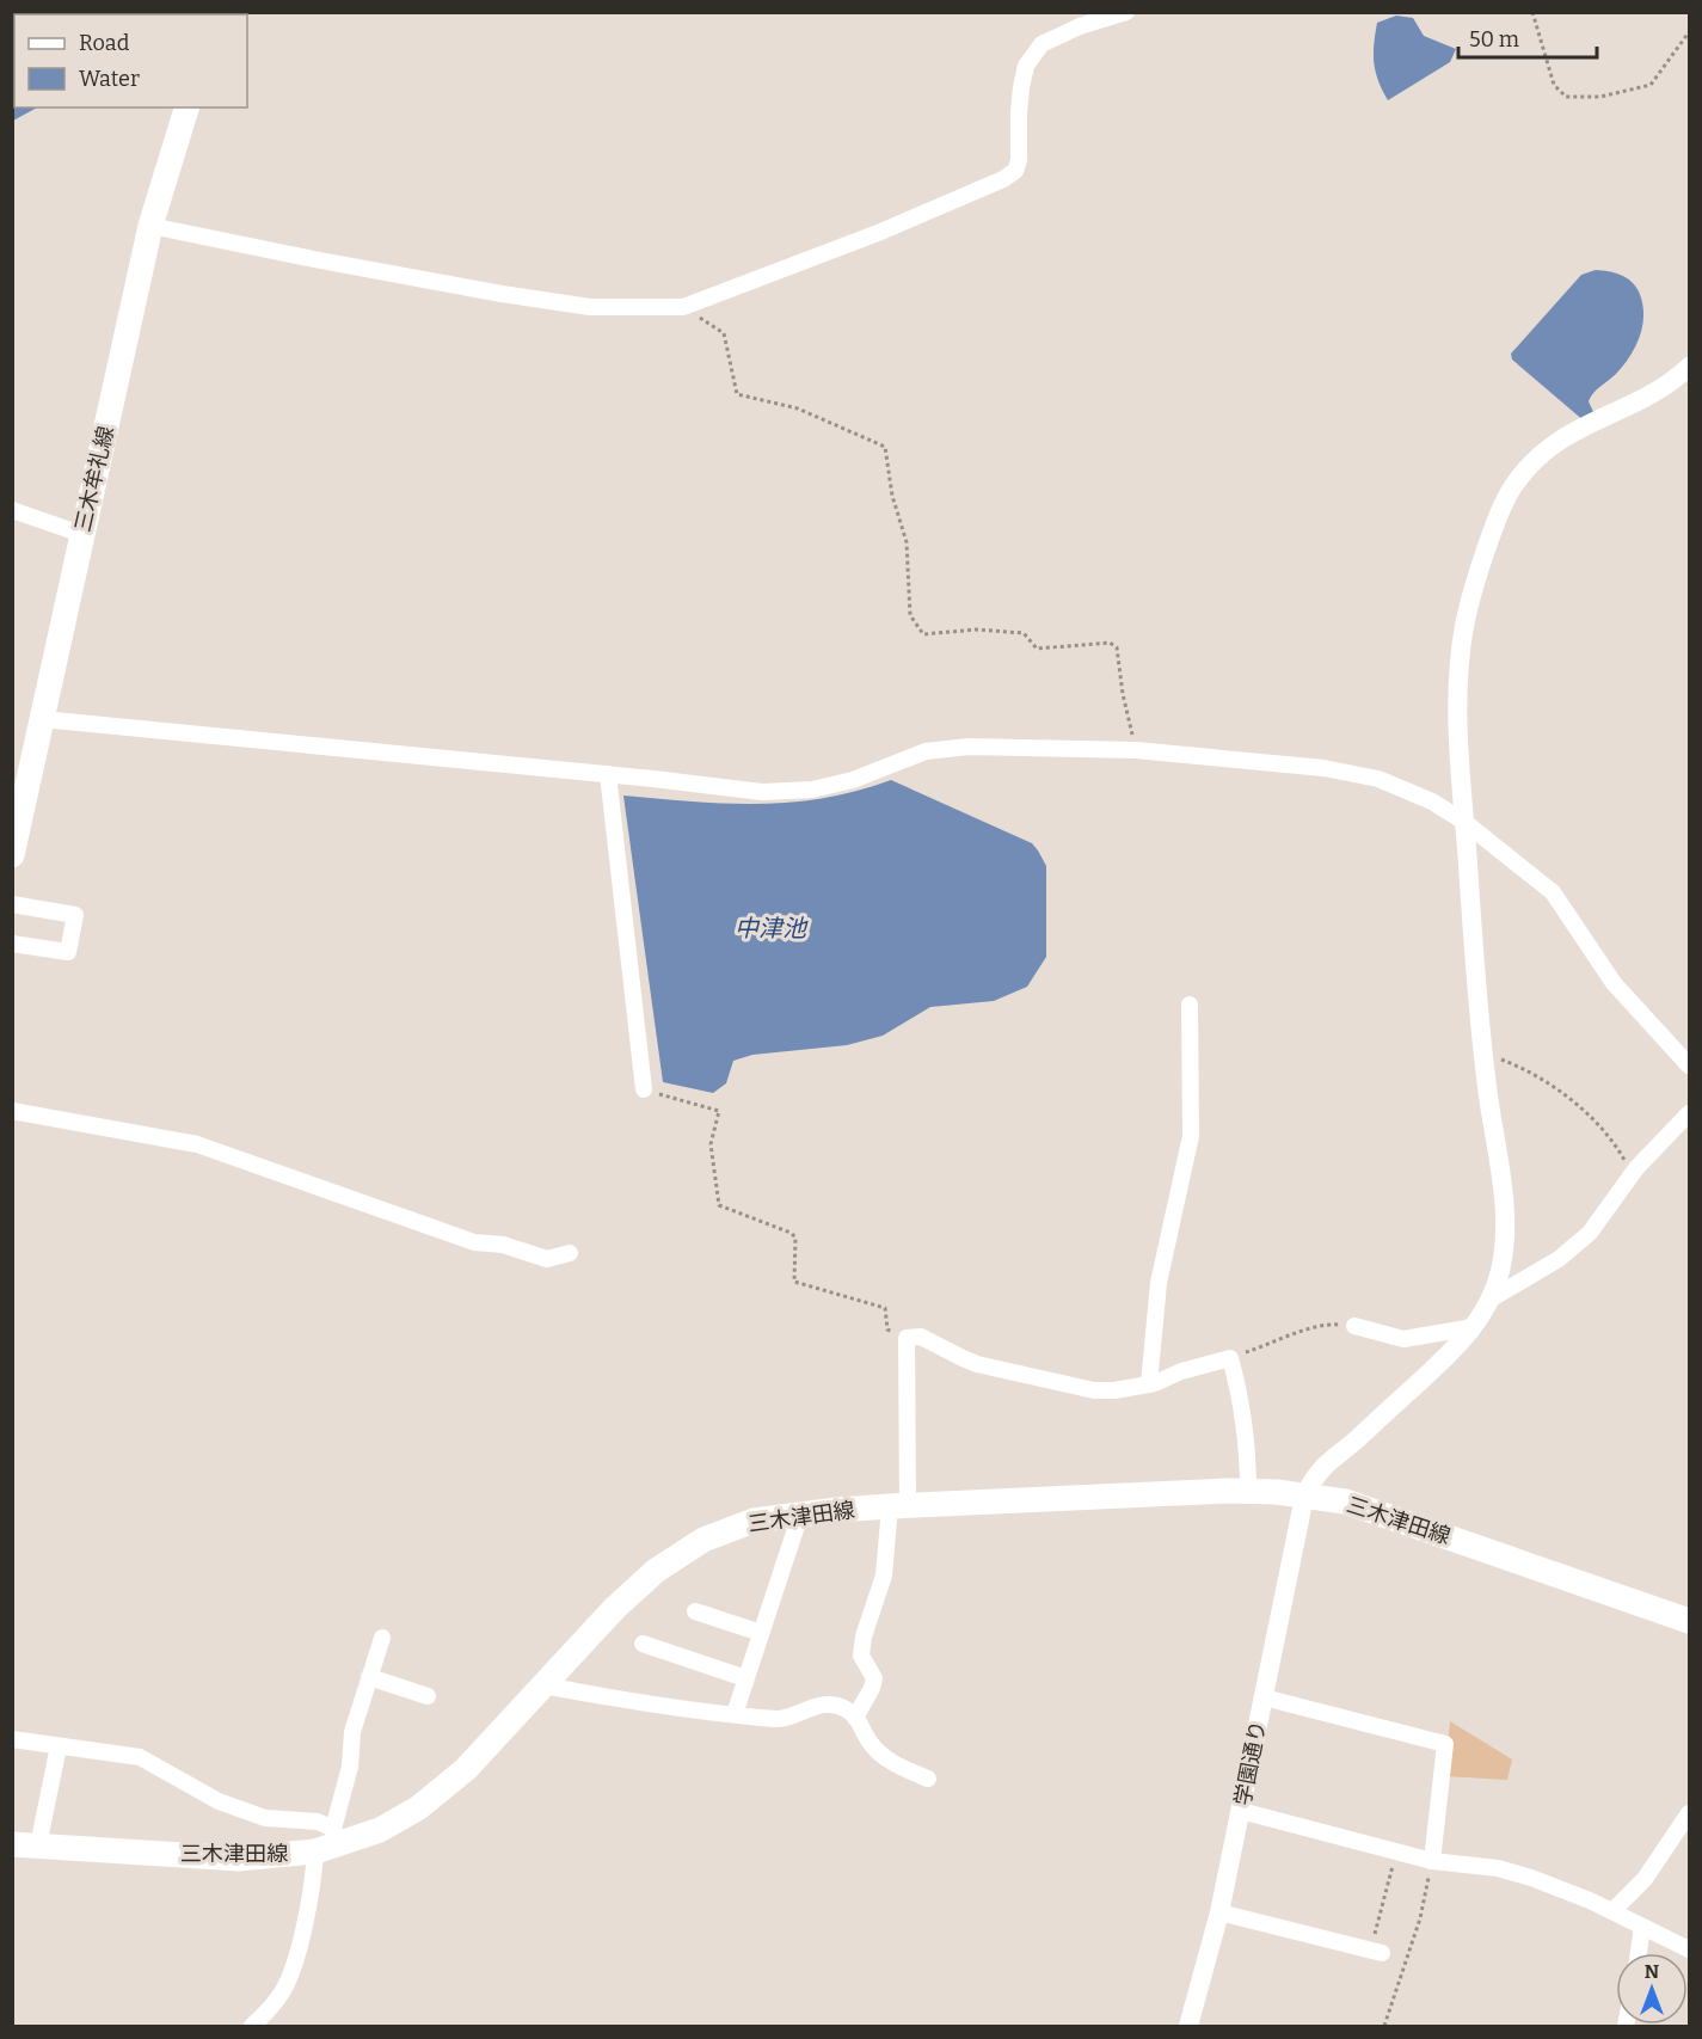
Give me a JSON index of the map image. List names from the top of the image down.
{
  "streets": {
    "main road": ["三木牟礼線", "三木津田線"],
    "street": ["学園通り"]
  },
  "crossings": [
    ["三木津田線", "学園通り"]
  ],
  "water": ["中津池"],
  "legend": ["Road", "Water"],
  "scale_bar": "50 m",
  "north": "top"
}
